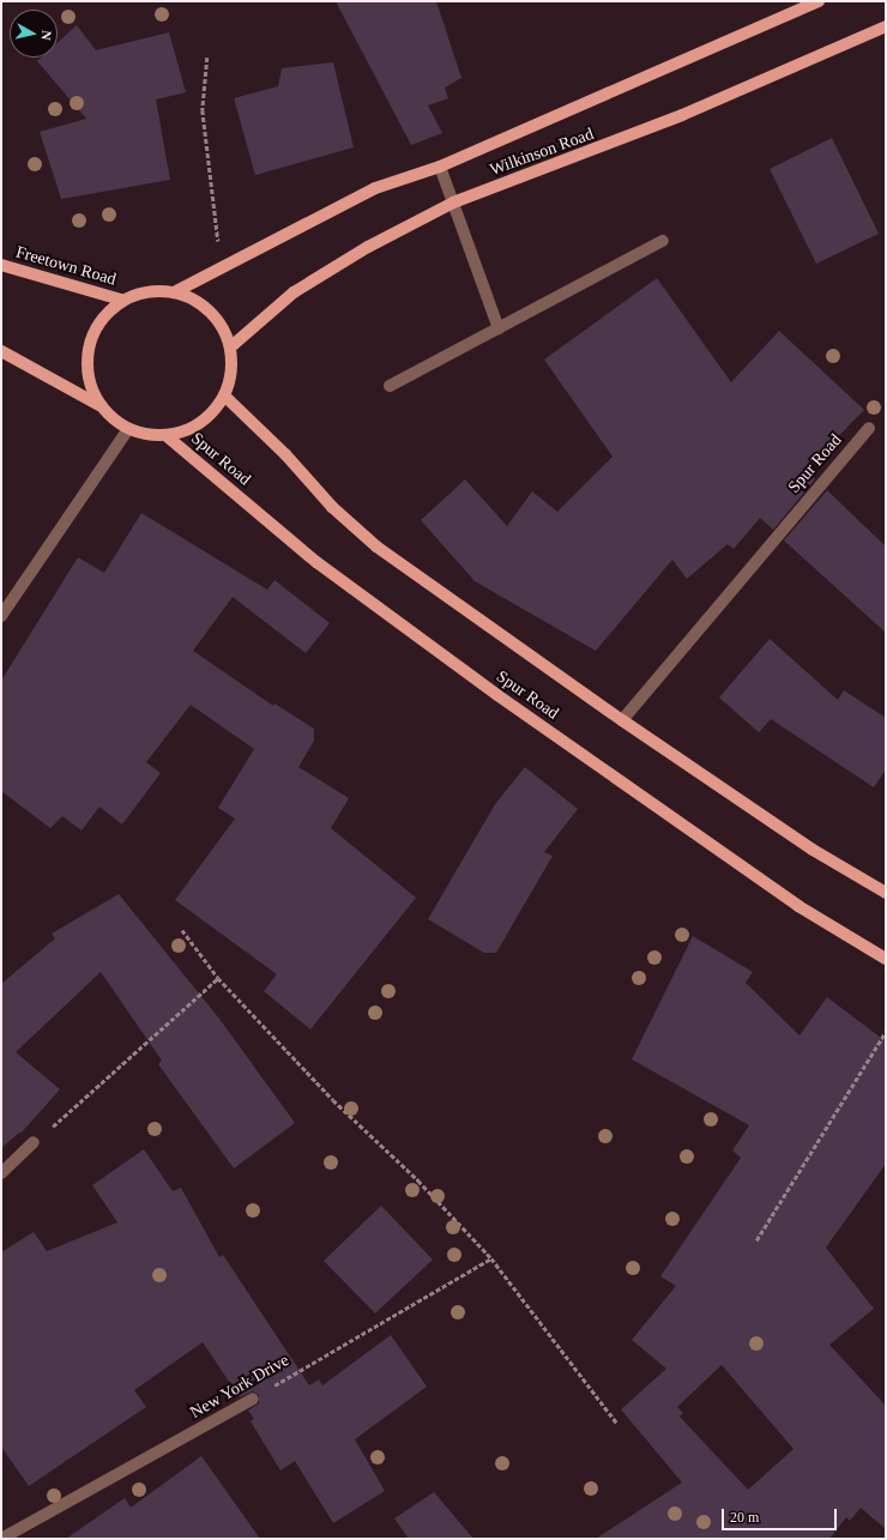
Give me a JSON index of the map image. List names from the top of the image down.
{
  "streets": {
    "main road": ["Wilkinson Road", "Freetown Road", "Spur Road"],
    "street": ["New York Drive"]
  },
  "crossings": [
    ["Wilkinson Road", "Freetown Road"],
    ["Wilkinson Road", "Spur Road"],
    ["Freetown Road", "Spur Road"]
  ],
  "scale_bar": "20 m",
  "north": "right"
}
